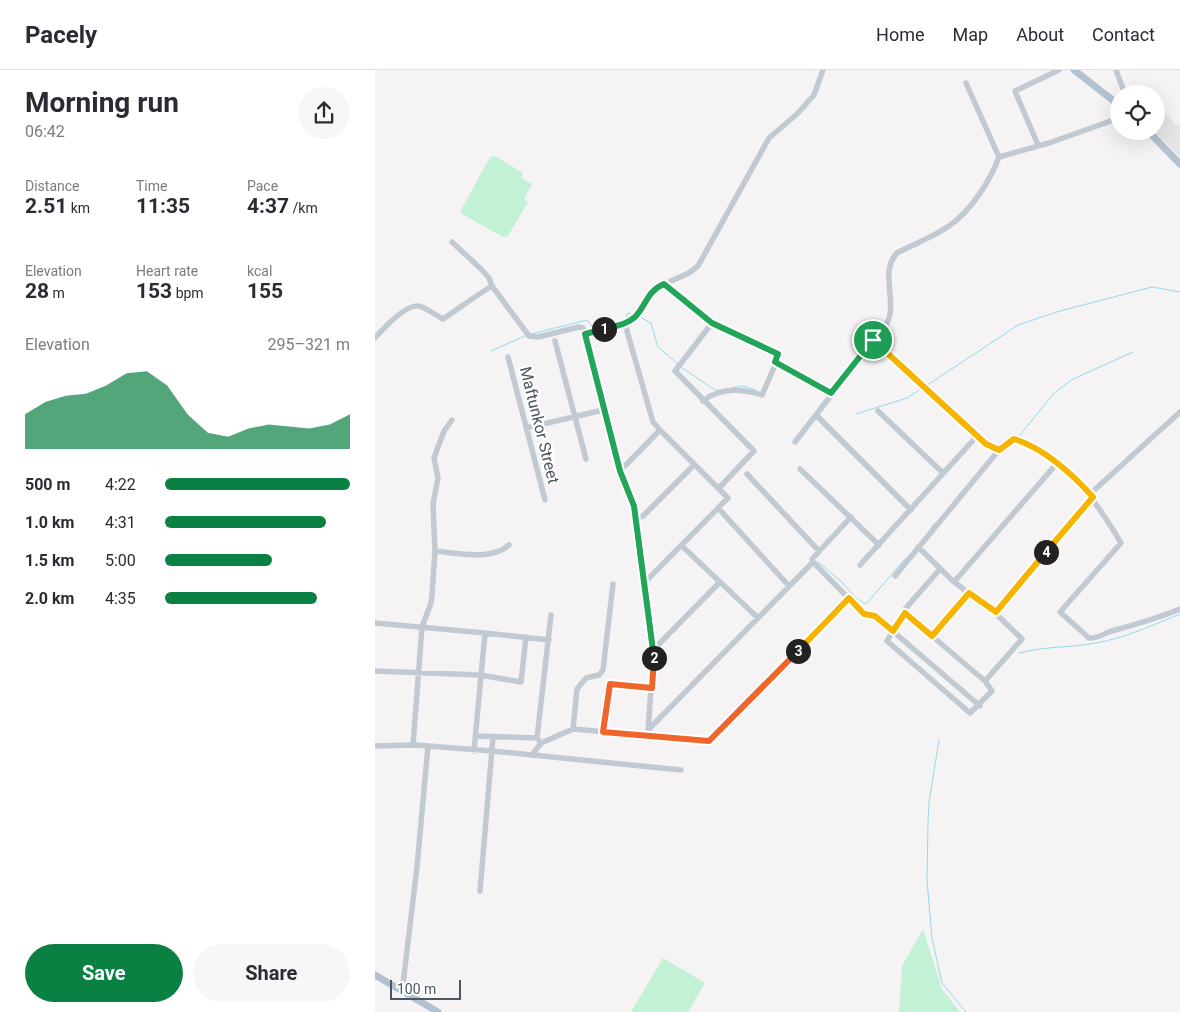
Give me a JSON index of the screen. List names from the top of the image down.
{
  "streets": {
    "street": ["Maftunkor Street"]
  },
  "scale_bar": "100 m",
  "page": {
    "header": "Pacely",
    "nav": [
      "Home",
      "Map",
      "About",
      "Contact"
    ],
    "heading": ["Morning run", "06:42"],
    "stats": [
      ["Distance", "2.51 km"],
      ["Time", "11:35"],
      ["Pace", "4:37 /km"],
      ["Elevation", "28 m"],
      ["Heart rate", "153 bpm"],
      ["kcal", "155"]
    ],
    "pins": [
      "1",
      "4",
      "3",
      "2"
    ],
    "chart": ["Elevation", "295–321 m"],
    "list": [
      {
        "name": "500 m",
        "note": "4:22"
      },
      {
        "name": "1.0 km",
        "note": "4:31"
      },
      {
        "name": "1.5 km",
        "note": "5:00"
      },
      {
        "name": "2.0 km",
        "note": "4:35"
      }
    ],
    "buttons": ["Save", "Share"],
    "scale": "100 m"
  }
}
